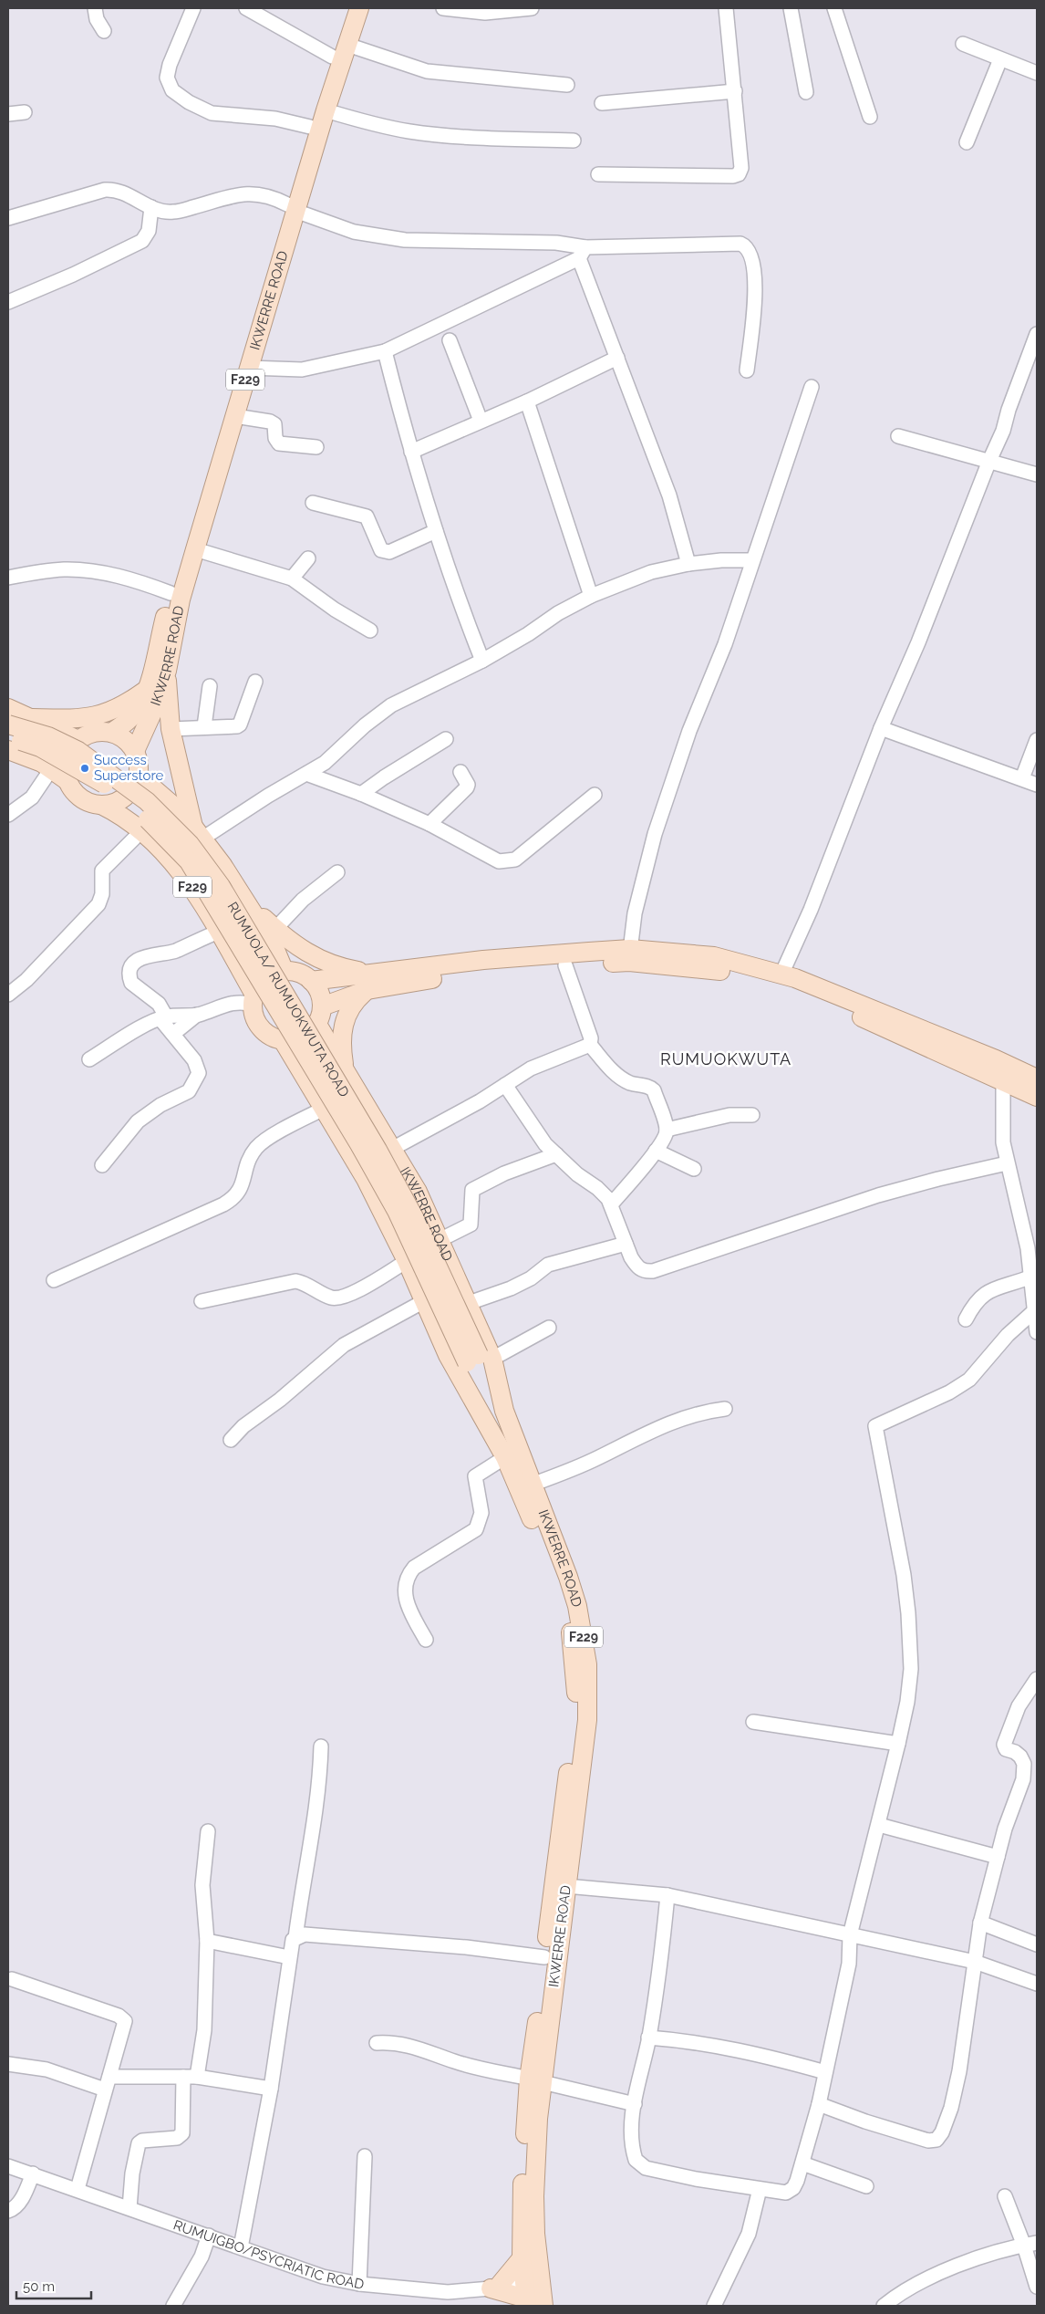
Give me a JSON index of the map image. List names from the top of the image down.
{
  "streets": {
    "main road": ["IKWERRE ROAD", "F229", "RUMUOLA/ RUMUOKWUTA ROAD"],
    "street": ["RUMUIGBO/PSYCRIATIC ROAD"]
  },
  "crossings": [
    ["IKWERRE ROAD", "F229"],
    ["IKWERRE ROAD", "RUMUOLA/ RUMUOKWUTA ROAD"]
  ],
  "districts": ["RUMUOKWUTA"],
  "places": ["Success Superstore"],
  "scale_bar": "50 m"
}
